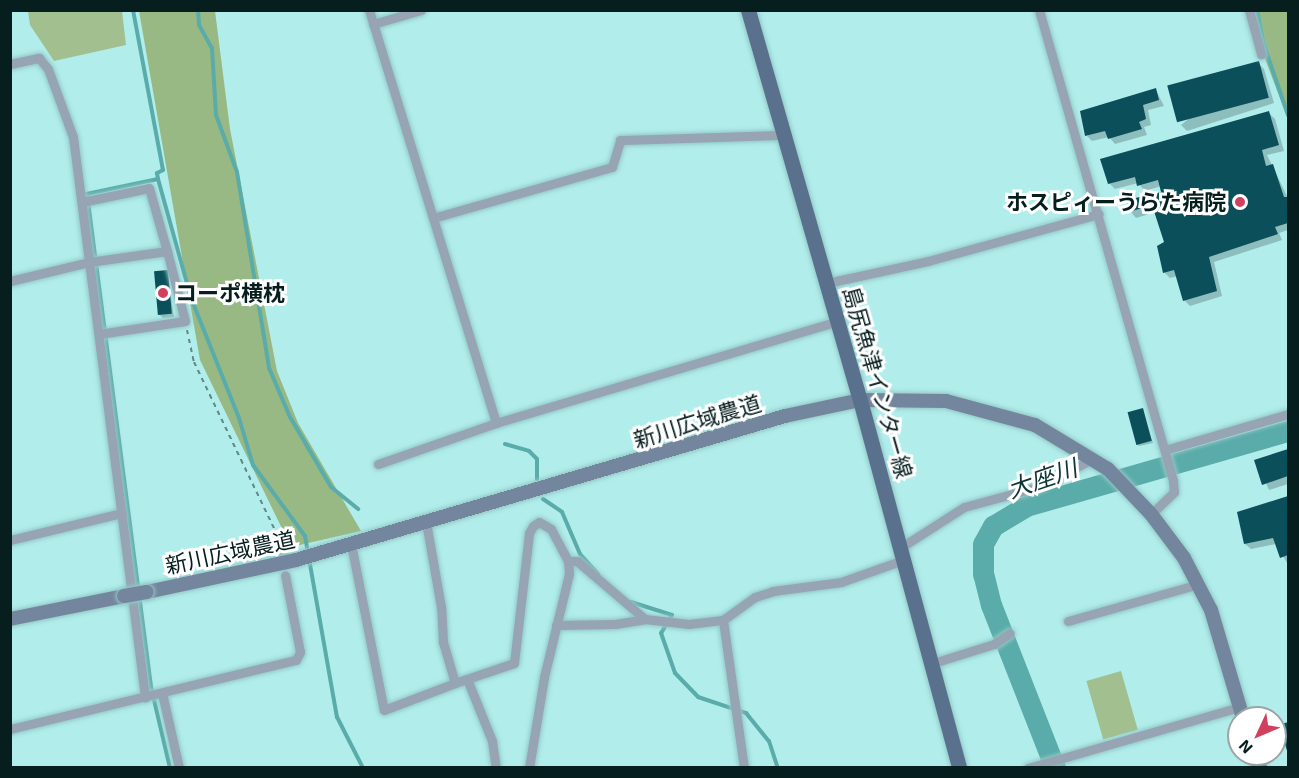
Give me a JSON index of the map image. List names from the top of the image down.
{
  "streets": {
    "main road": ["島尻魚津インター線"],
    "street": ["新川広域農道"]
  },
  "crossings": [
    ["島尻魚津インター線", "新川広域農道"]
  ],
  "water": ["大座川"],
  "places": ["ホスピィーうらた病院", "コーポ横枕"],
  "north": "bottom left"
}
